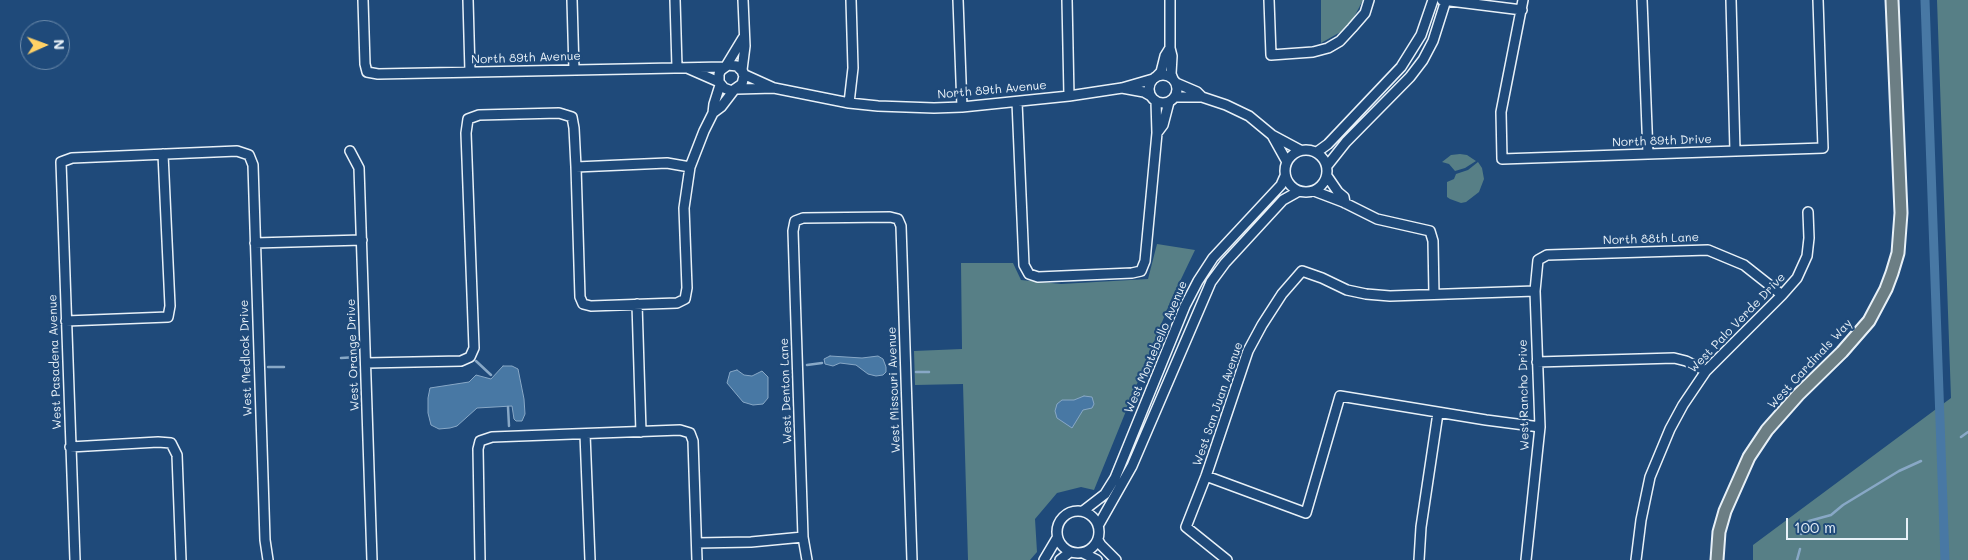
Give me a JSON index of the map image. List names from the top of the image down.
{
  "streets": {
    "main road": ["West Cardinals Way"],
    "street": [
      "North 89th Avenue",
      "North 89th Drive",
      "North 88th Lane",
      "West Palo Verde Drive",
      "West Montebello Avenue",
      "West Orange Drive",
      "West Medlock Drive",
      "West Pasadena Avenue",
      "West Missouri Avenue",
      "West Denton Lane",
      "West Rancho Drive",
      "West San Juan Avenue"
    ]
  },
  "crossings": [
    ["North 88th Lane", "West Palo Verde Drive"],
    ["North 88th Lane", "West Rancho Drive"],
    ["West Medlock Drive", "West Pasadena Avenue"],
    ["West Missouri Avenue", "West Denton Lane"]
  ],
  "scale_bar": "100 m",
  "north": "right"
}
